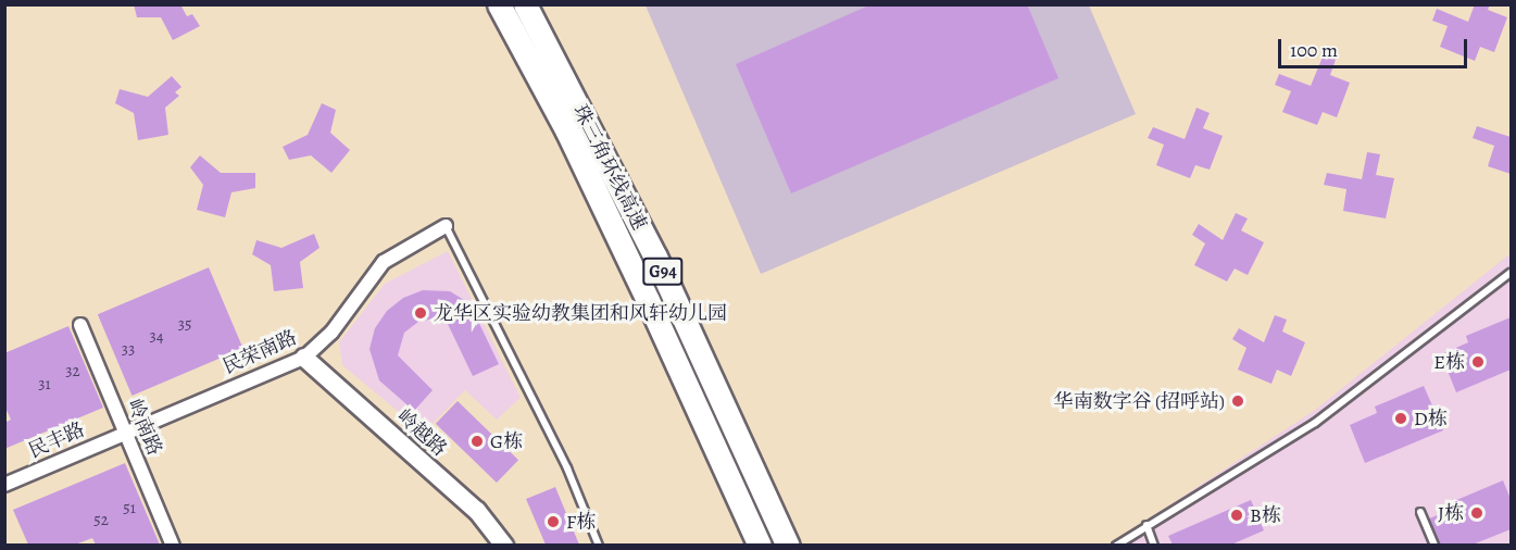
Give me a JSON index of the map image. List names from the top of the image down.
{
  "streets": {
    "highway": ["珠三角环线高速", "G94"],
    "street": [
      "民荣南路",
      "岭南路",
      "岭越路",
      "民丰路"
    ]
  },
  "crossings": [
    ["民荣南路", "岭南路"],
    ["民荣南路", "岭越路"],
    ["民荣南路", "民丰路"],
    ["岭南路", "民丰路"]
  ],
  "places": [
    "龙华区实验幼教集团和风轩幼儿园",
    "E栋",
    "华南数字谷 (招呼站)",
    "D栋",
    "G栋",
    "J栋",
    "B栋",
    "F栋"
  ],
  "house_numbers": [
    "35",
    "34",
    "33",
    "32",
    "31",
    "51",
    "52"
  ],
  "scale_bar": "100 m"
}
